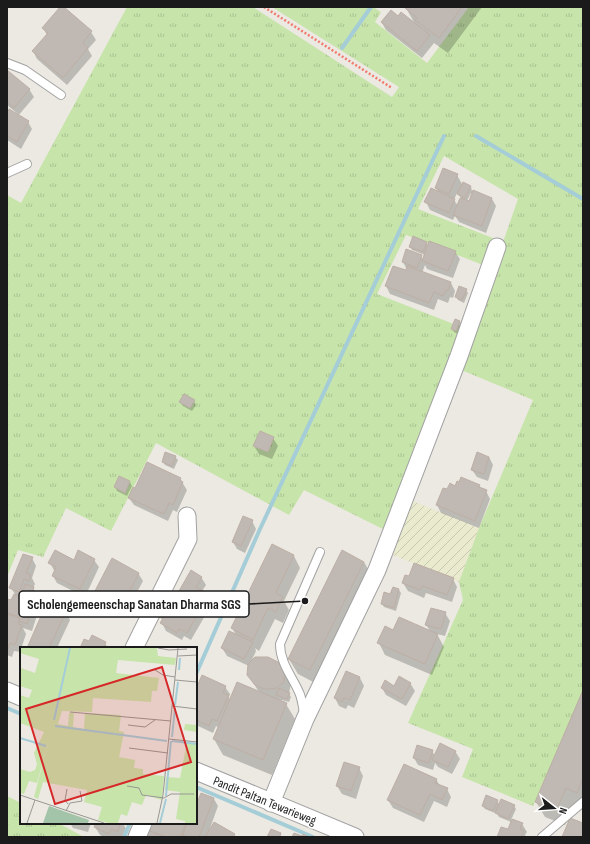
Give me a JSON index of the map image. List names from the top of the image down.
{
  "streets": {
    "street": ["Pandit Paltan Tewarieweg"]
  },
  "places": ["Scholengemeenschap Sanatan Dharma SGS"],
  "north": "right"
}
